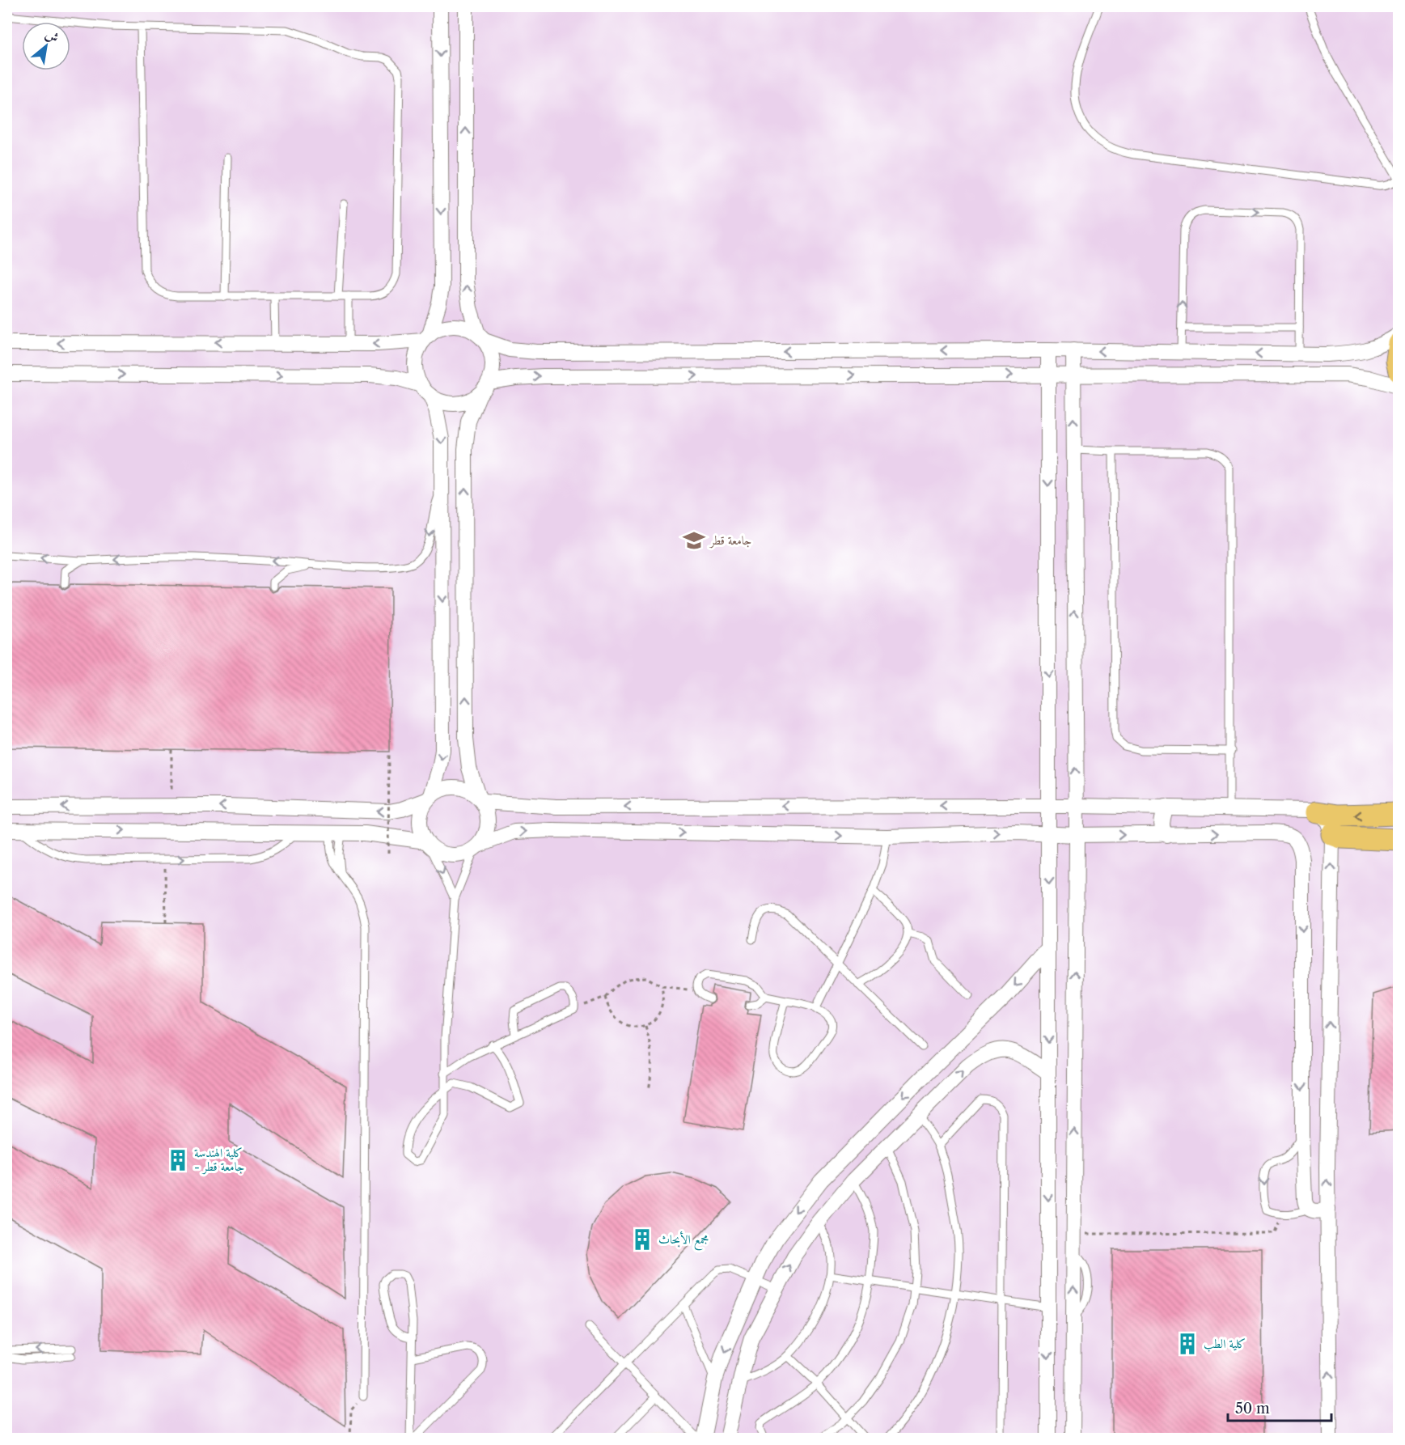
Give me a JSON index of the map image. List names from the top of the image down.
{
  "places": {
    "school or university": ["جامعة قطر"],
    "building": ["كلية الهندسة - جامعة قطر", "مجمع الأبحاث", "كلية الطب"]
  },
  "scale_bar": "50 m",
  "north": "top right"
}
